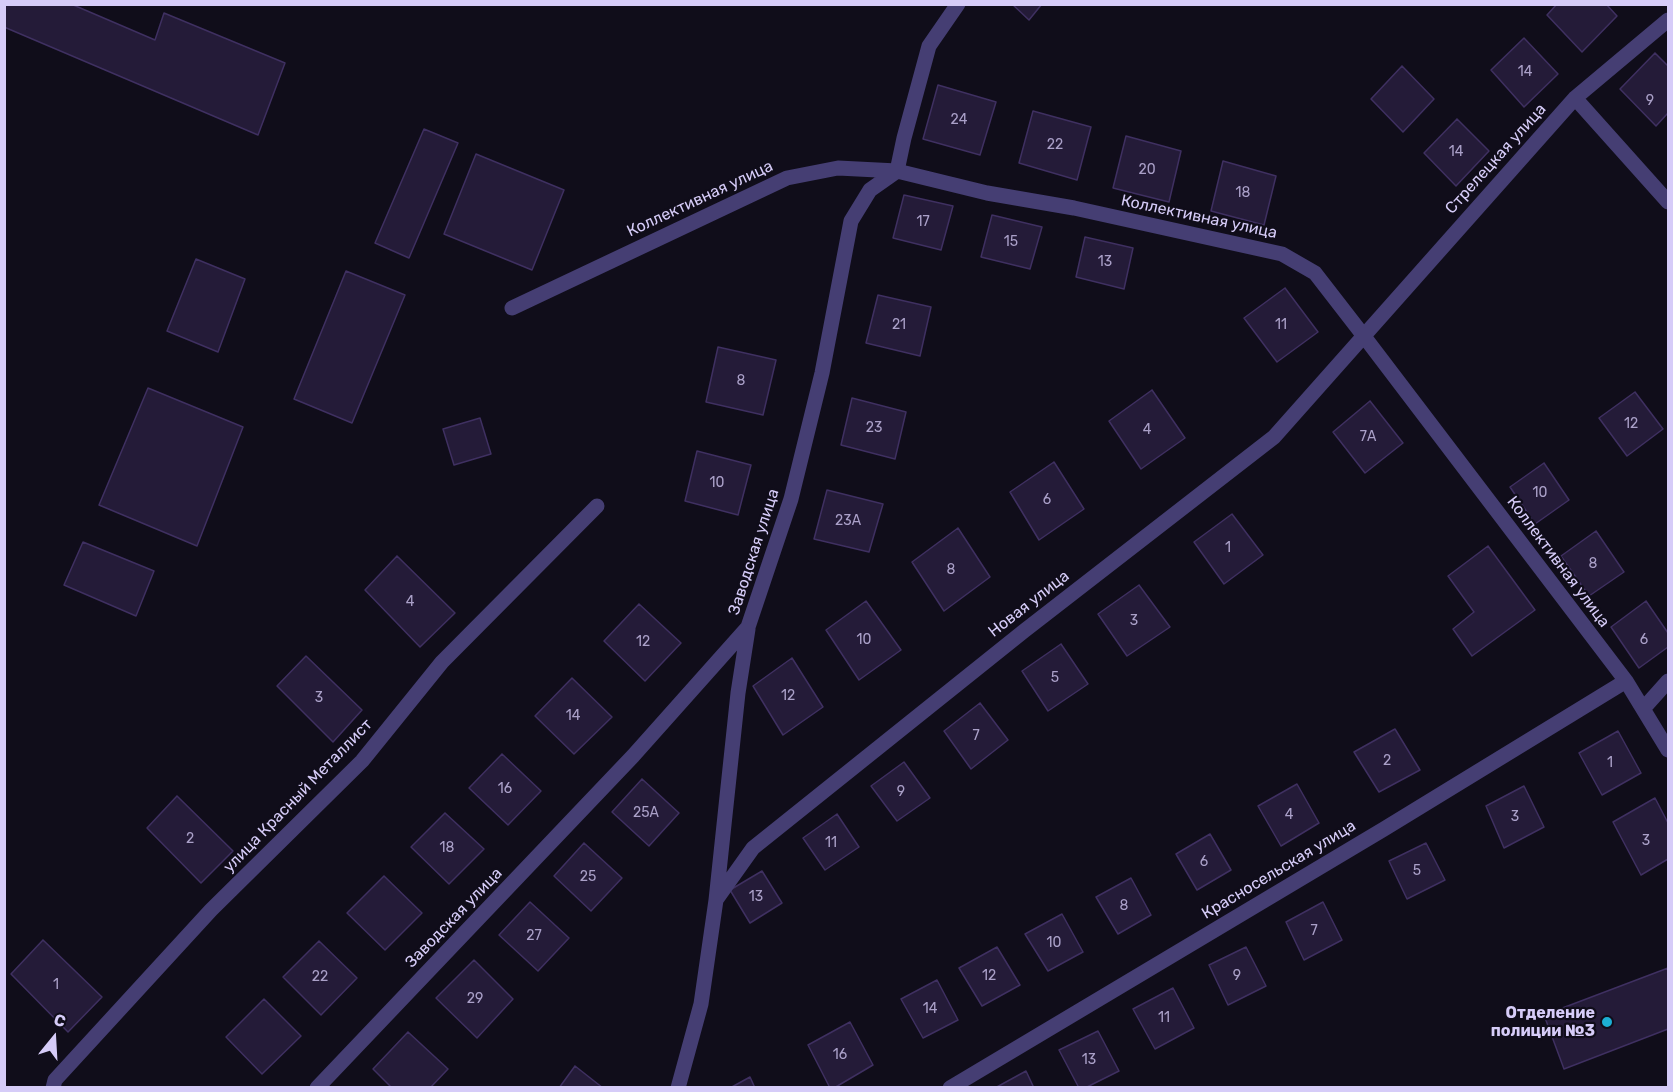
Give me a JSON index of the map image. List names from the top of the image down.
{
  "streets": {
    "street": [
      "Стрелецкая улица",
      "Коллективная улица",
      "Заводская улица",
      "Новая улица",
      "улица Красный Металлист",
      "Красносельская улица"
    ]
  },
  "crossings": [
    ["Стрелецкая улица", "Коллективная улица"],
    ["Стрелецкая улица", "Новая улица"],
    ["Коллективная улица", "Заводская улица"],
    ["Коллективная улица", "Новая улица"],
    ["Коллективная улица", "Красносельская улица"]
  ],
  "places": ["Отделение полиции №3"],
  "house_numbers": [
    "14",
    "9",
    "24",
    "22",
    "14",
    "20",
    "18",
    "17",
    "15",
    "13",
    "21",
    "11",
    "8",
    "12",
    "23",
    "4",
    "7А",
    "10",
    "10",
    "6",
    "23А",
    "1",
    "8",
    "8",
    "4",
    "3",
    "10",
    "6",
    "12",
    "5",
    "12",
    "3",
    "14",
    "7",
    "2",
    "1",
    "16",
    "9",
    "25А",
    "4",
    "3",
    "2",
    "3",
    "11",
    "18",
    "6",
    "5",
    "25",
    "13",
    "8",
    "7",
    "27",
    "10",
    "12",
    "9",
    "22",
    "1",
    "29",
    "14",
    "11",
    "16",
    "13"
  ],
  "north": "top"
}
